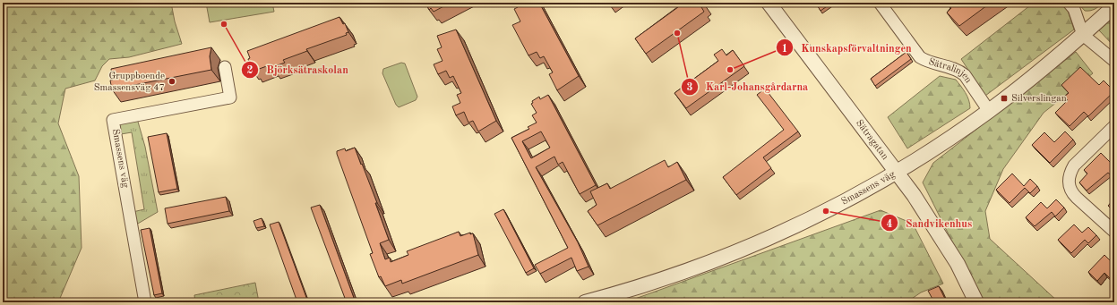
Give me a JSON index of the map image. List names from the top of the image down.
{
  "streets": {
    "street": ["Sätralinjen", "Sätragatan", "Smassens väg"]
  },
  "crossings": [
    ["Sätralinjen", "Smassens väg"],
    ["Sätragatan", "Smassens väg"]
  ],
  "places": {
    "other": [
      "Björksätraskolan",
      "Karl-Johansgårdarna",
      "Kunskapsförvaltningen",
      "Gruppboende Smassensväg 47",
      "Sandvikenhus"
    ],
    "transit": ["Silverslingan"]
  }
}
